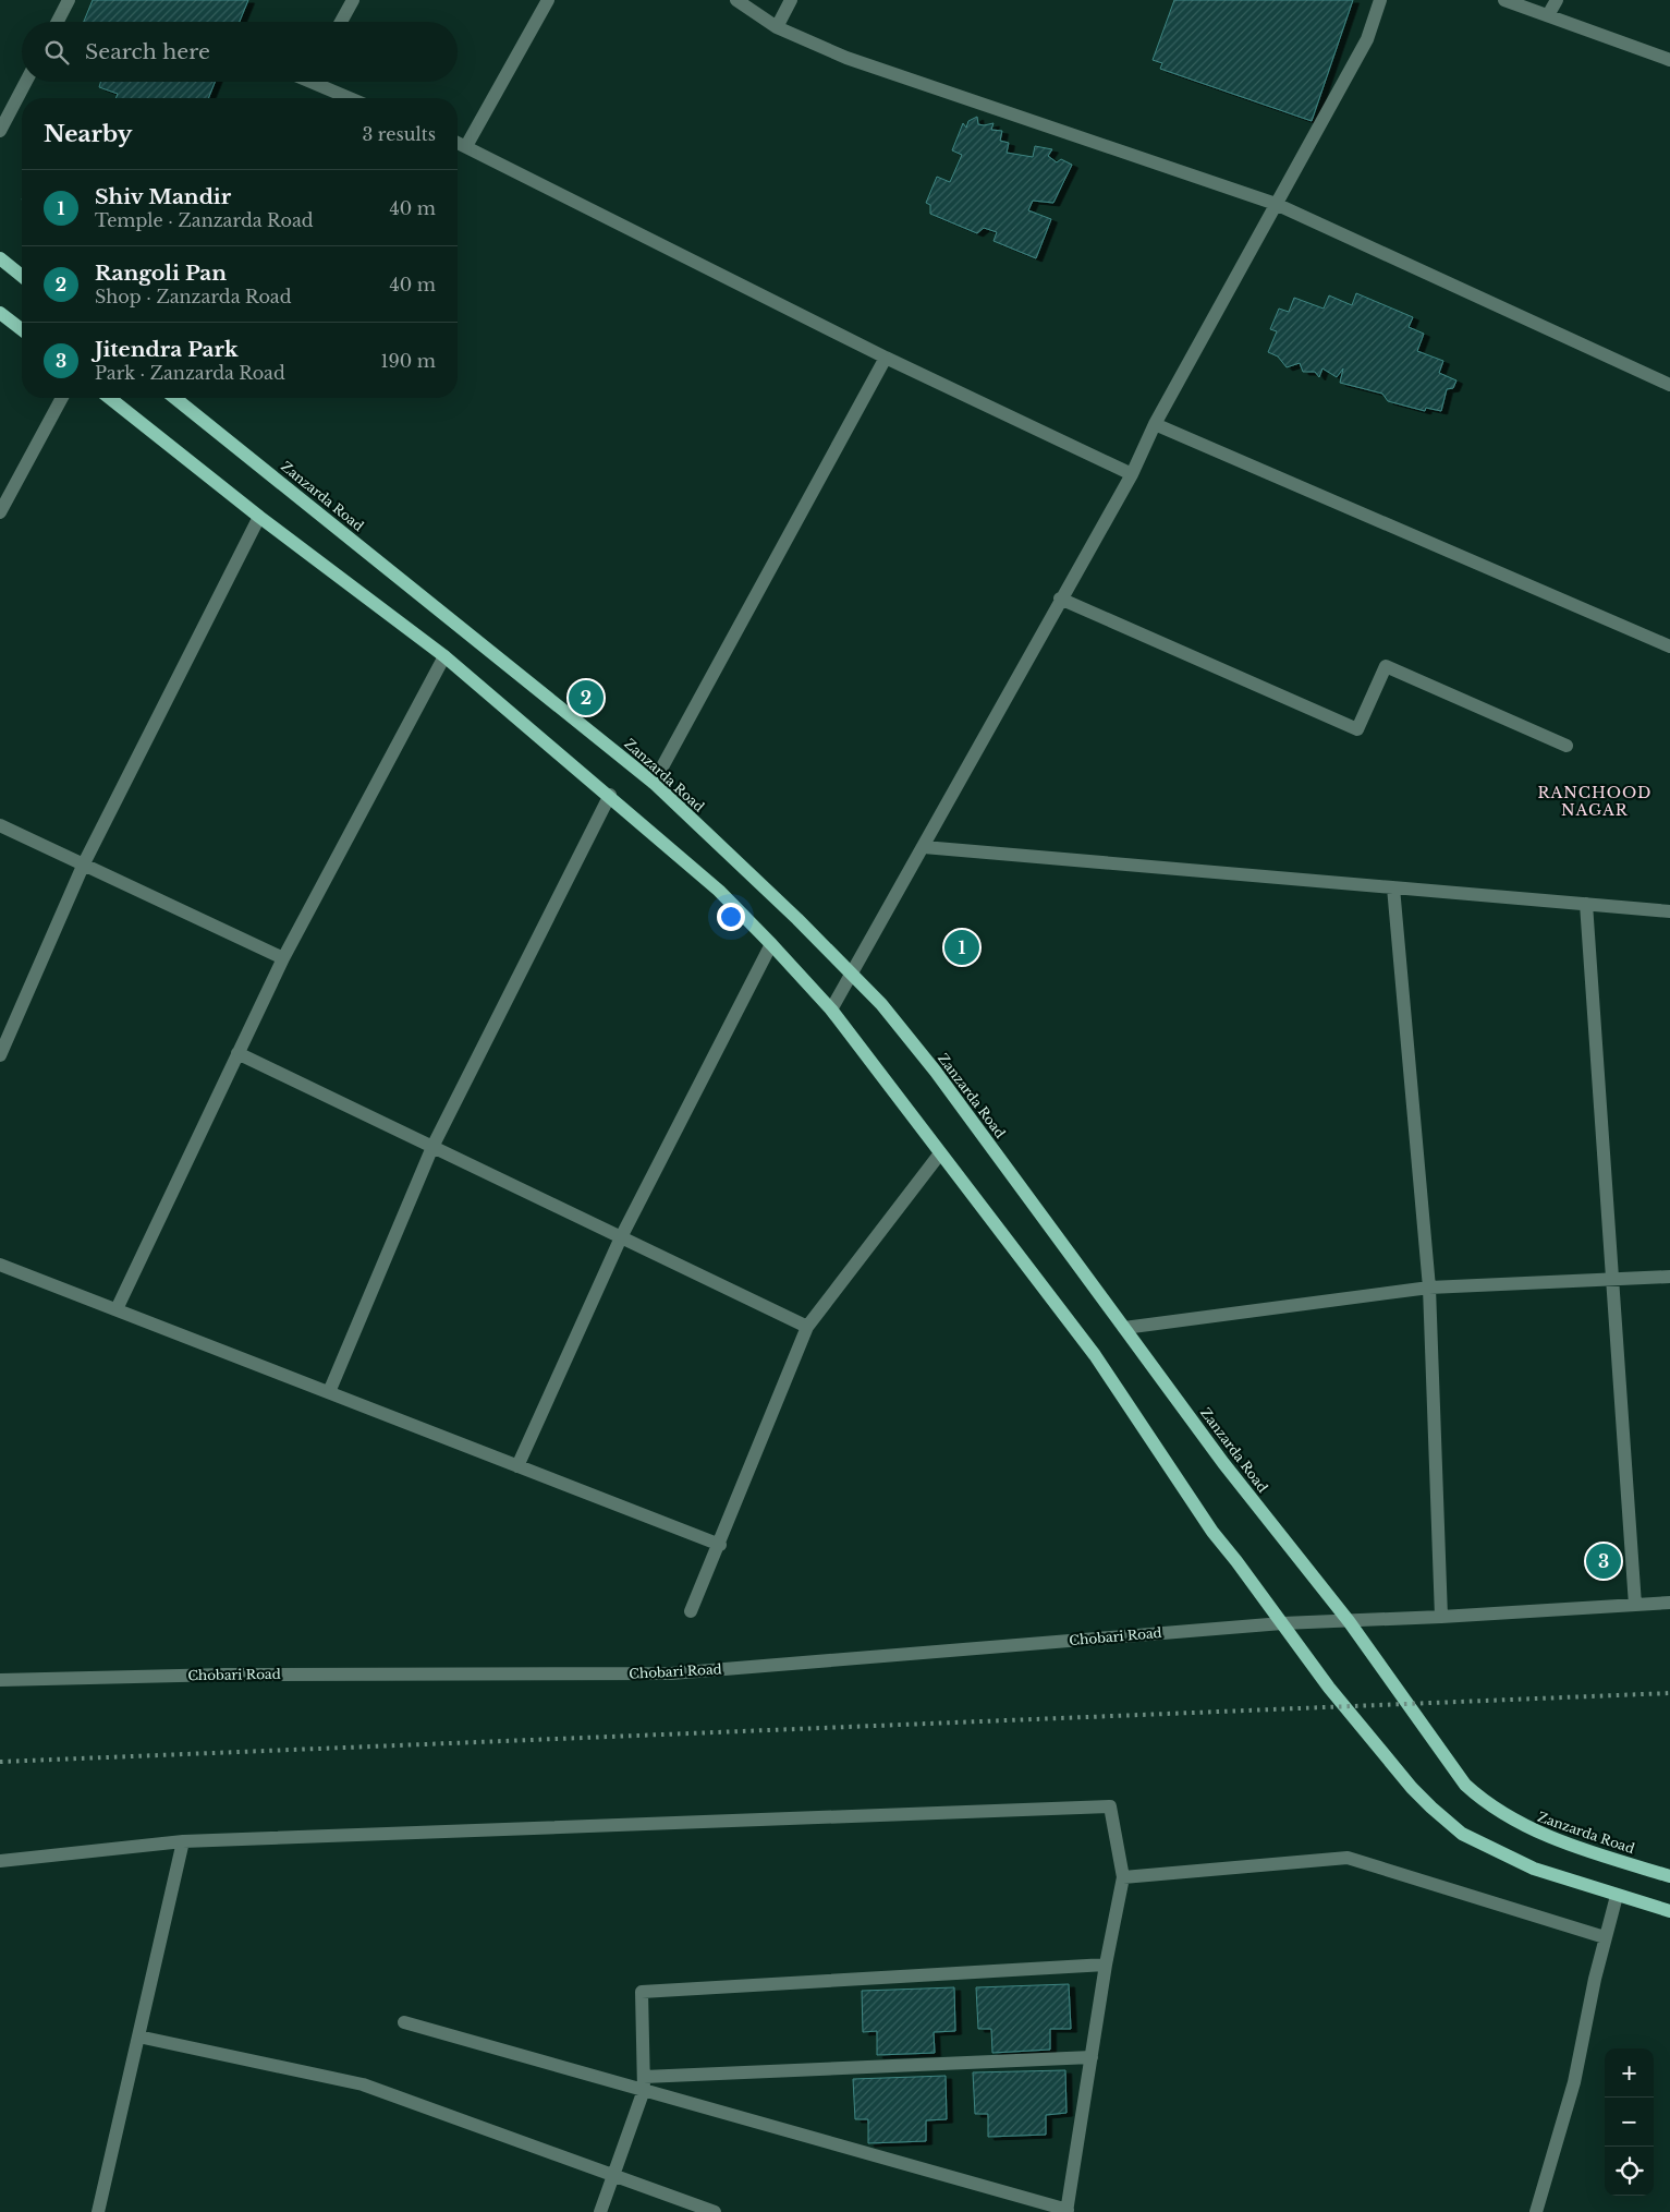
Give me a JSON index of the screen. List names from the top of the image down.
{
  "streets": {
    "main road": ["Zanzarda Road"],
    "street": ["Chobari Road"]
  },
  "crossings": [
    ["Zanzarda Road", "Chobari Road"]
  ],
  "districts": ["RANCHOOD NAGAR"],
  "page": {
    "search": "Search here",
    "heading": ["Nearby", "3 results"],
    "list": [
      {
        "mark": "1",
        "name": "Shiv Mandir",
        "note": "Temple · Zanzarda Road",
        "value": "40 m"
      },
      {
        "mark": "2",
        "name": "Rangoli Pan",
        "note": "Shop · Zanzarda Road",
        "value": "40 m"
      },
      {
        "mark": "3",
        "name": "Jitendra Park",
        "note": "Park · Zanzarda Road",
        "value": "190 m"
      }
    ],
    "pins": ["2", "1", "3"],
    "map_buttons": ["+", "−"]
  }
}
